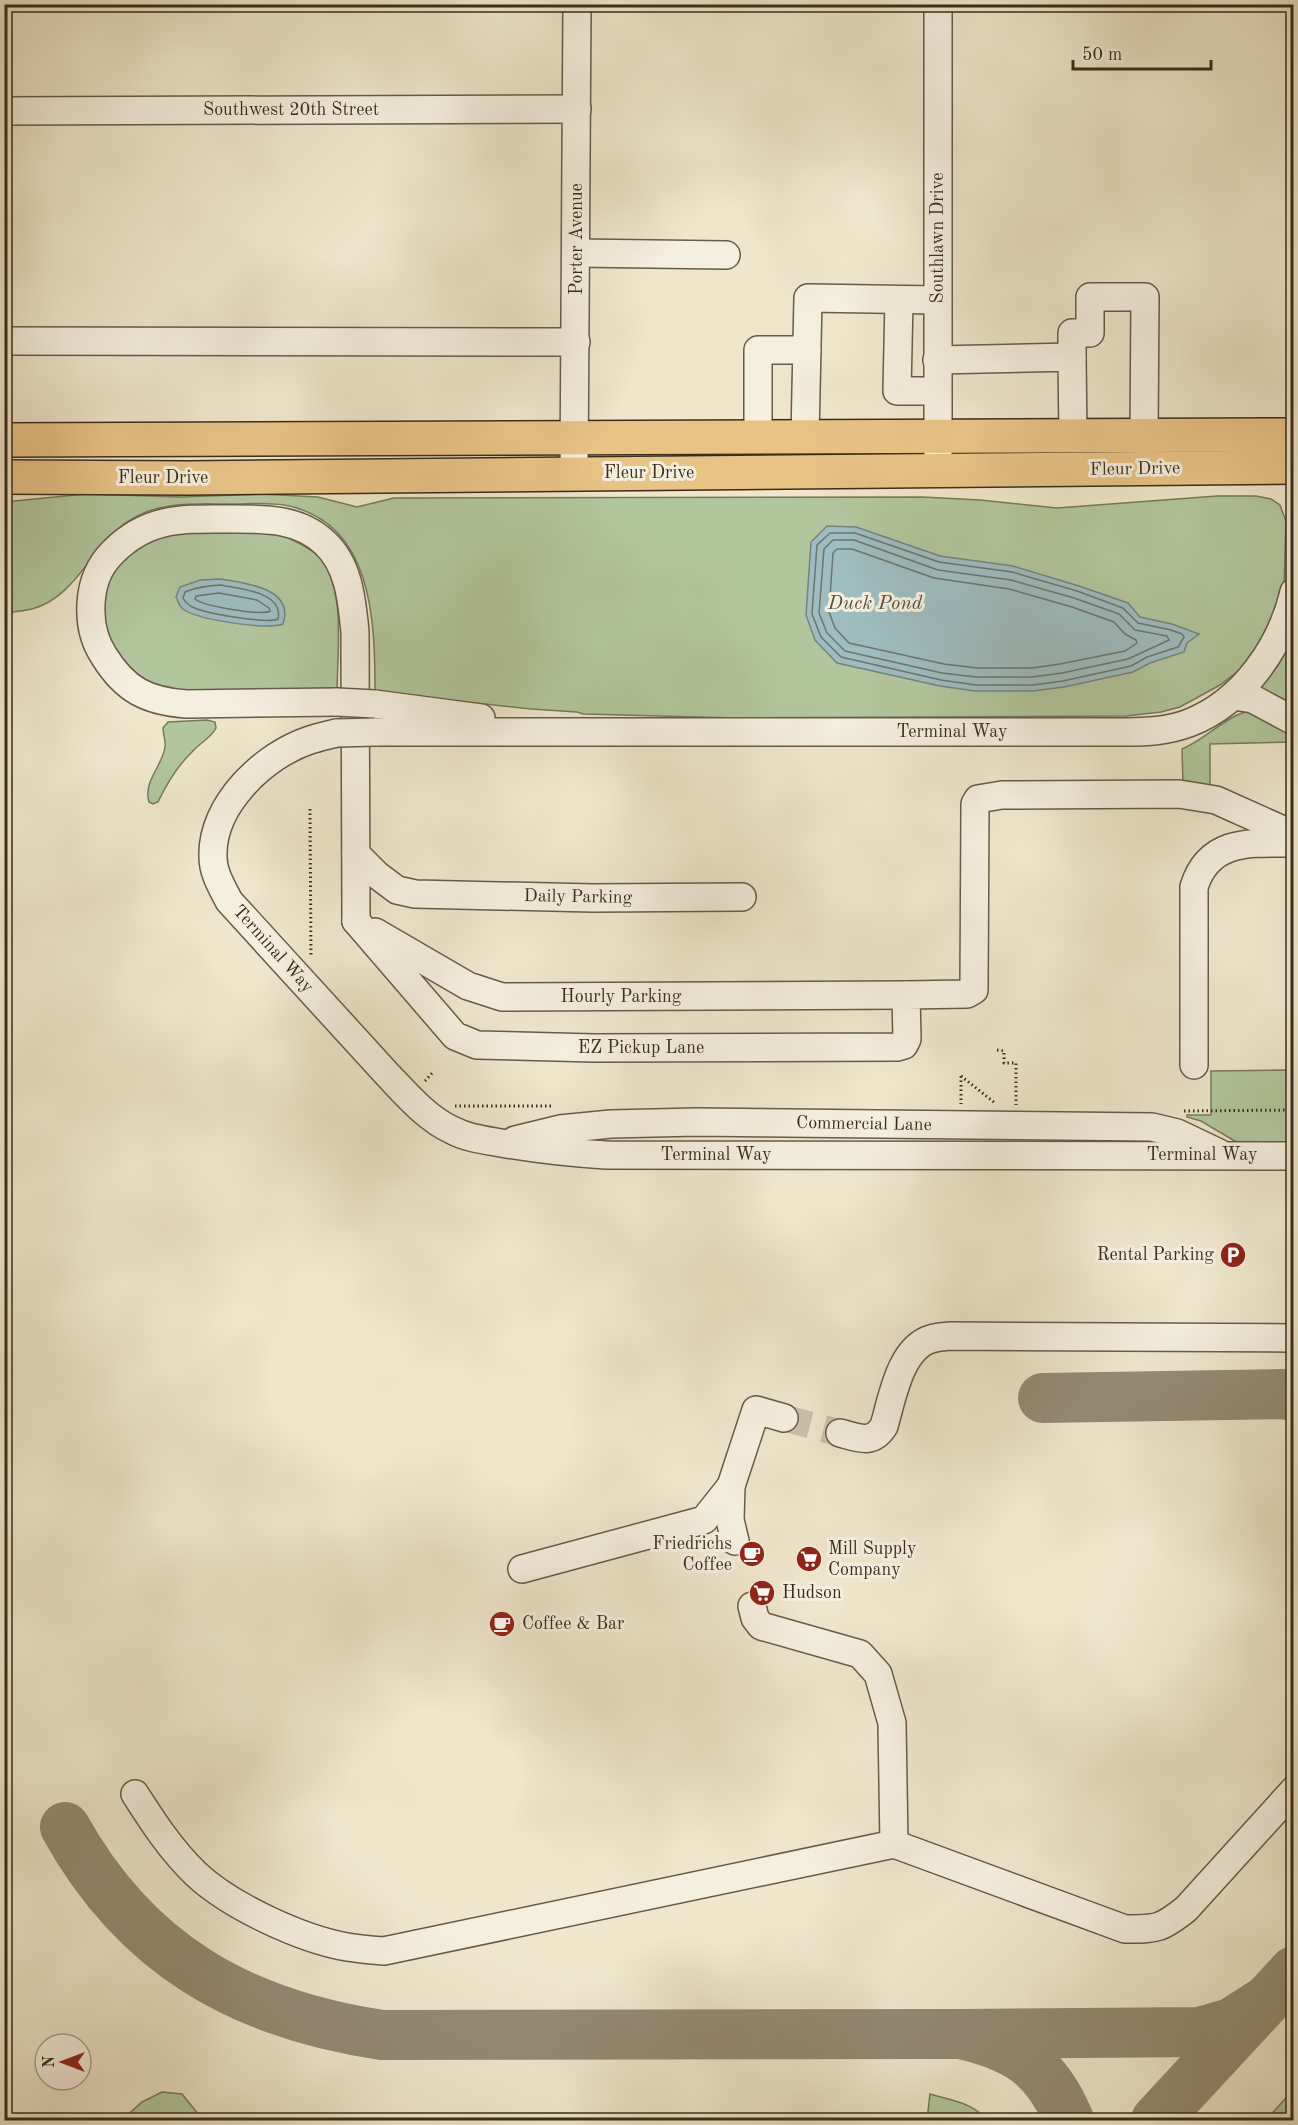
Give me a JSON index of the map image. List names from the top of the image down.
{
  "streets": {
    "main road": ["Fleur Drive"],
    "street": [
      "Southwest 20th Street",
      "Southlawn Drive",
      "Porter Avenue",
      "Terminal Way",
      "Daily Parking",
      "Hourly Parking",
      "EZ Pickup Lane",
      "Commercial Lane"
    ]
  },
  "crossings": [
    ["Southwest 20th Street", "Porter Avenue"],
    ["Southlawn Drive", "Fleur Drive"],
    ["Porter Avenue", "Fleur Drive"],
    ["Terminal Way", "Commercial Lane"],
    ["Hourly Parking", "EZ Pickup Lane"]
  ],
  "water": ["Duck Pond"],
  "places": {
    "parking": ["Rental Parking"],
    "cafe": ["Friedrichs Coffee", "Coffee & Bar"],
    "supermarket": ["Mill Supply Company", "Hudson"]
  },
  "scale_bar": "50 m",
  "north": "left"
}
